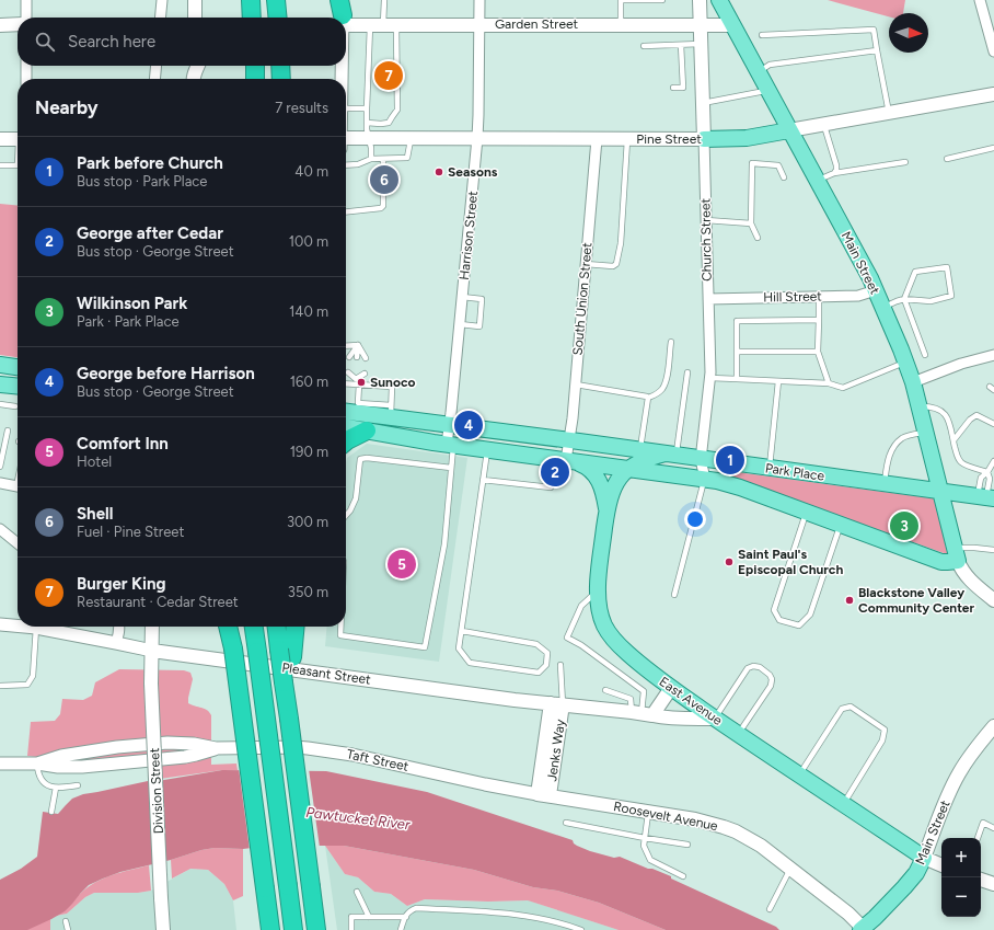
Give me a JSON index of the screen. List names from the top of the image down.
{
  "streets": {
    "main road": [
      "Garden Street",
      "Pine Street",
      "Church Street",
      "Main Street",
      "Park Place",
      "Pleasant Street",
      "East Avenue",
      "Jenks Way",
      "Division Street",
      "Roosevelt Avenue"
    ],
    "street": [
      "Harrison Street",
      "Hill Street",
      "South Union Street",
      "Taft Street"
    ]
  },
  "crossings": [
    ["Garden Street", "Harrison Street"],
    ["Garden Street", "Church Street"],
    ["Garden Street", "Main Street"],
    ["Pine Street", "Harrison Street"],
    ["Pine Street", "Church Street"],
    ["Pine Street", "Main Street"],
    ["Pine Street", "South Union Street"],
    ["Harrison Street", "Park Place"],
    ["Church Street", "Hill Street"],
    ["Church Street", "Park Place"],
    ["Main Street", "Hill Street"],
    ["Main Street", "Park Place"],
    ["Main Street", "East Avenue"],
    ["Main Street", "Roosevelt Avenue"],
    ["South Union Street", "Park Place"],
    ["Park Place", "East Avenue"],
    ["Pleasant Street", "East Avenue"],
    ["Pleasant Street", "Jenks Way"],
    ["Pleasant Street", "Division Street"],
    ["Jenks Way", "Taft Street"],
    ["Jenks Way", "Roosevelt Avenue"],
    ["Taft Street", "Roosevelt Avenue"]
  ],
  "water": ["Pawtucket River"],
  "places": [
    "Seasons",
    "Sunoco",
    "Saint Paul's Episcopal Church",
    "Blackstone Valley Community Center"
  ],
  "north": "right",
  "page": {
    "search": "Search here",
    "pins": [
      "7",
      "6",
      "4",
      "1",
      "2",
      "3",
      "5"
    ],
    "heading": ["Nearby", "7 results"],
    "list": [
      {
        "mark": "1",
        "name": "Park before Church",
        "note": "Bus stop · Park Place",
        "value": "40 m"
      },
      {
        "mark": "2",
        "name": "George after Cedar",
        "note": "Bus stop · George Street",
        "value": "100 m"
      },
      {
        "mark": "3",
        "name": "Wilkinson Park",
        "note": "Park · Park Place",
        "value": "140 m"
      },
      {
        "mark": "4",
        "name": "George before Harrison",
        "note": "Bus stop · George Street",
        "value": "160 m"
      },
      {
        "mark": "5",
        "name": "Comfort Inn",
        "note": "Hotel",
        "value": "190 m"
      },
      {
        "mark": "6",
        "name": "Shell",
        "note": "Fuel · Pine Street",
        "value": "300 m"
      },
      {
        "mark": "7",
        "name": "Burger King",
        "note": "Restaurant · Cedar Street",
        "value": "350 m"
      }
    ],
    "map_buttons": ["+", "−"]
  }
}
